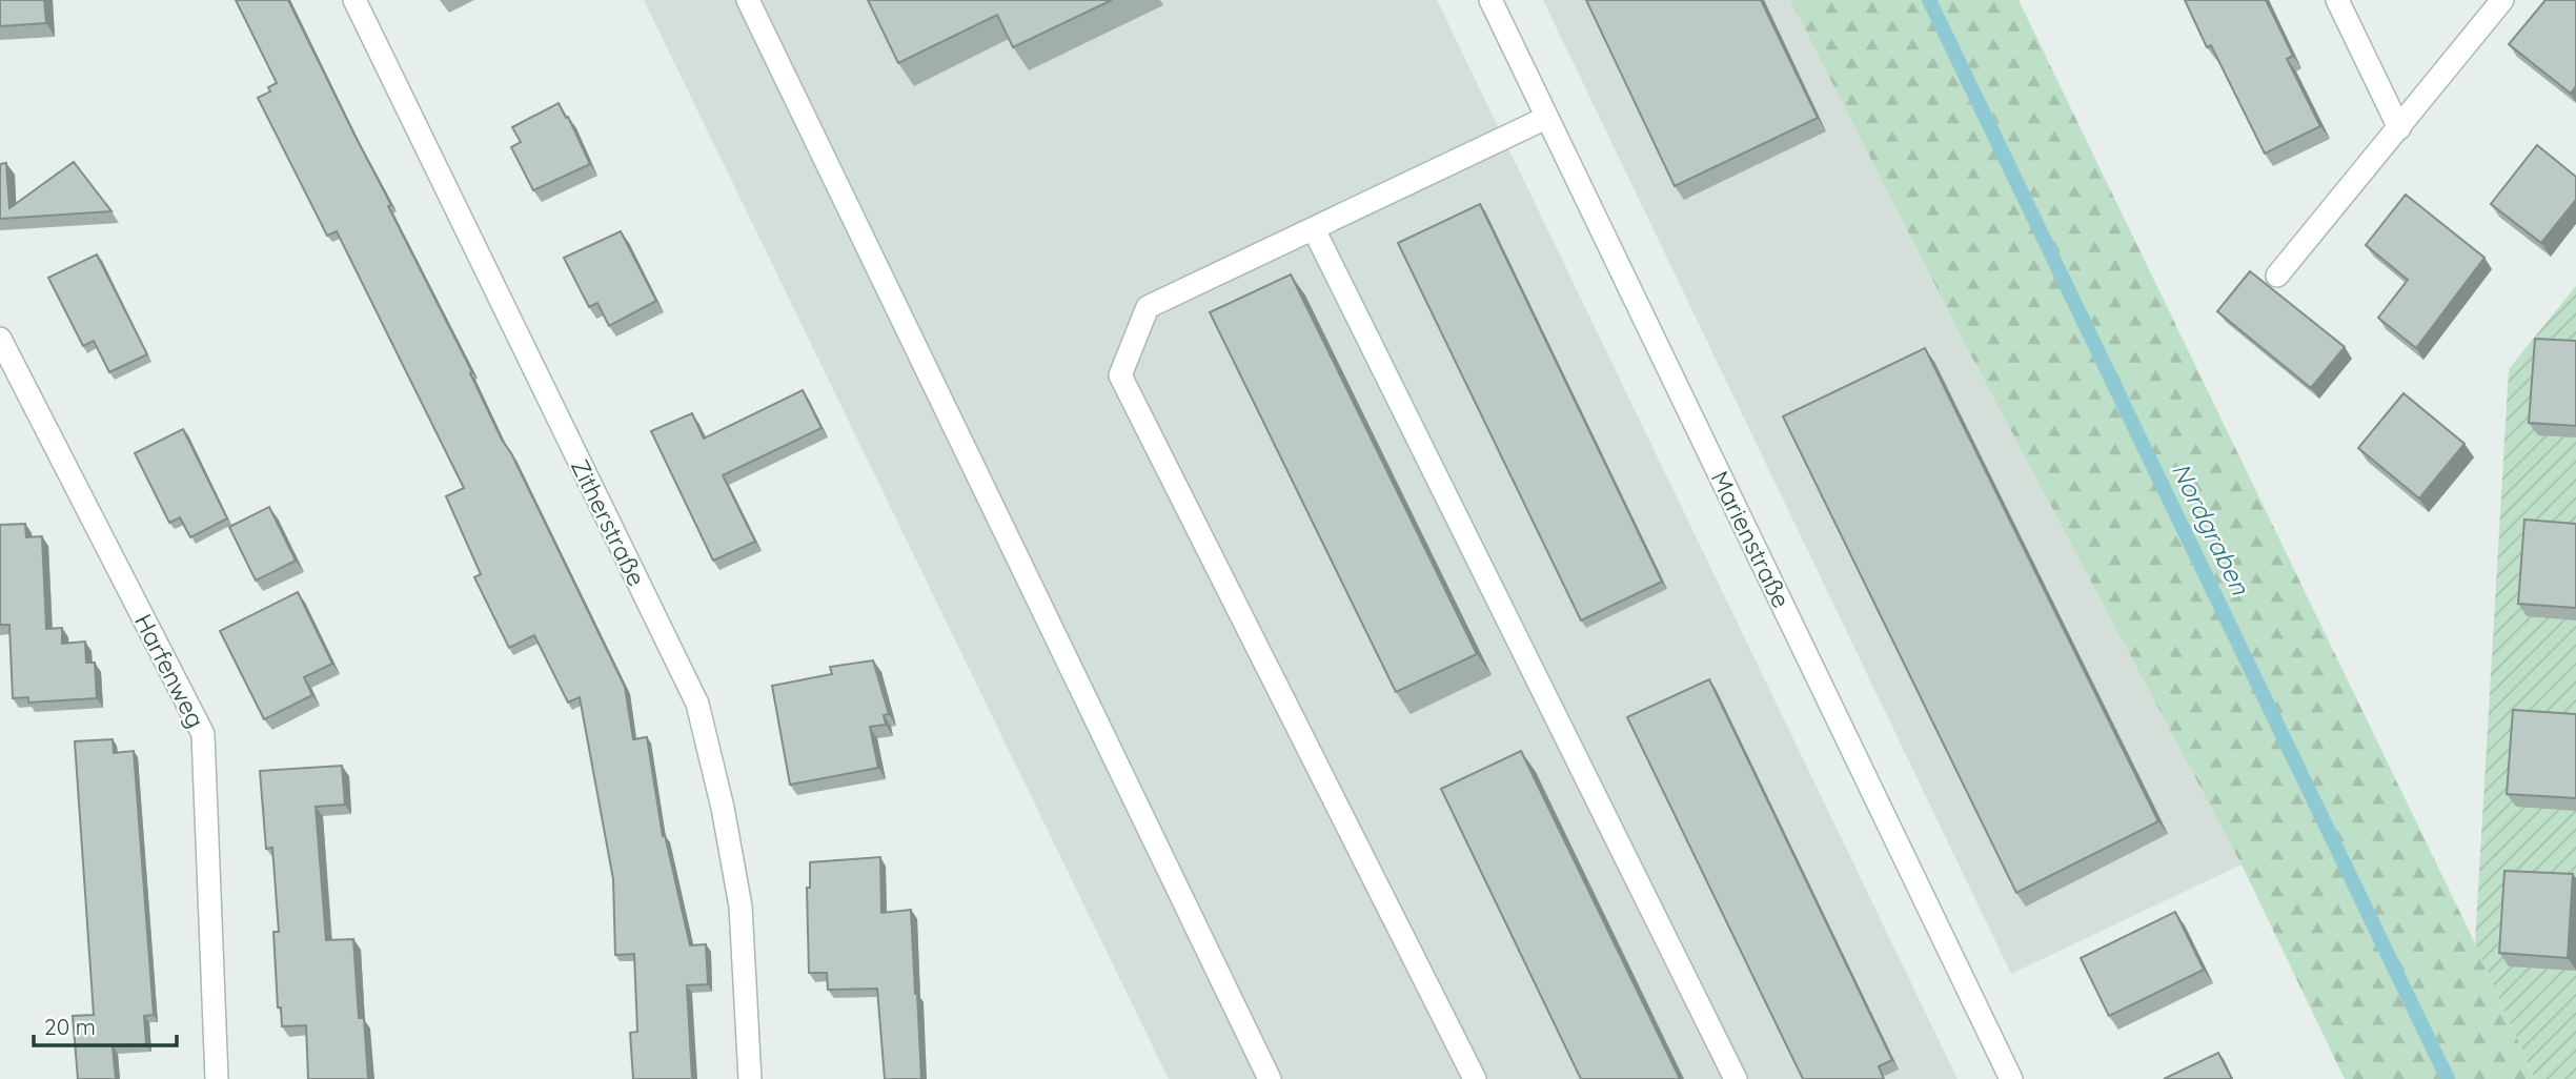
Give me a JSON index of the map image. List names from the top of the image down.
{
  "streets": {
    "street": ["Zitherstraße", "Marienstraße", "Harfenweg"]
  },
  "water": ["Nordgraben"],
  "scale_bar": "20 m"
}
